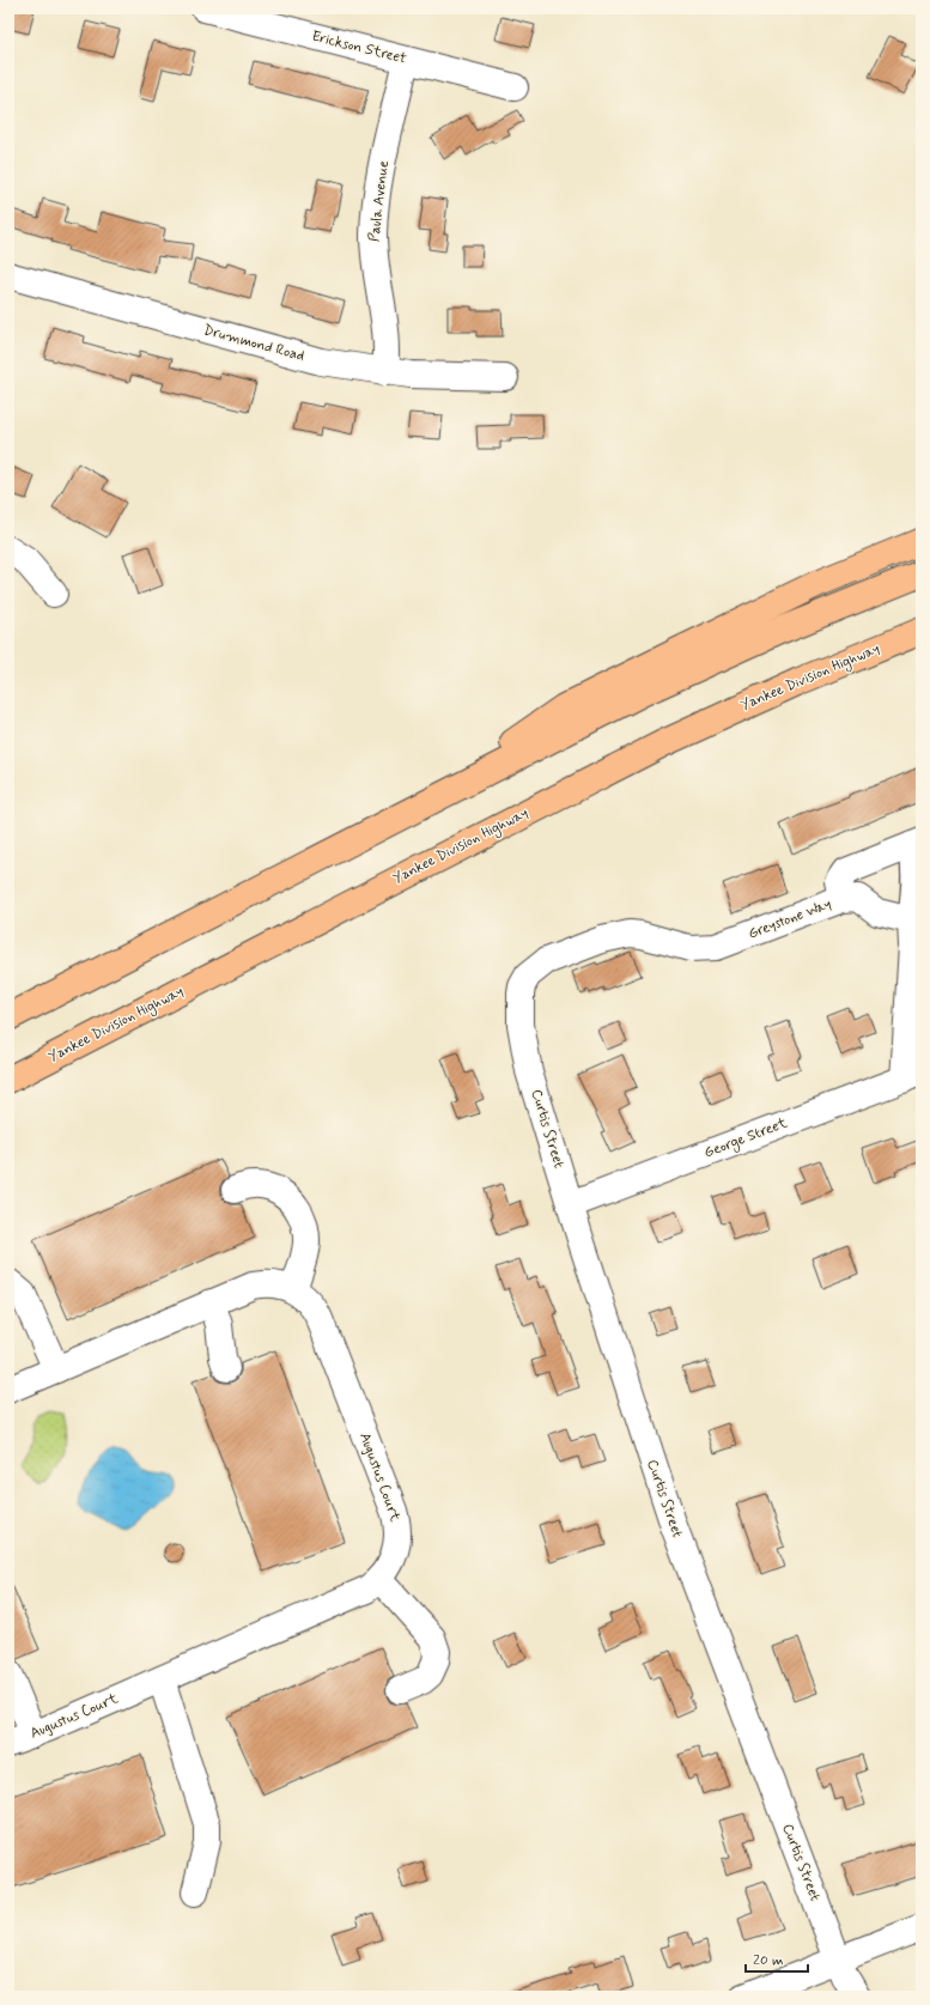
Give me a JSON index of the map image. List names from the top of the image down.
{
  "streets": {
    "highway": ["Yankee Division Highway"],
    "street": [
      "Erickson Street",
      "Paula Avenue",
      "Drummond Road",
      "Greystone Way",
      "Curtis Street",
      "George Street",
      "Augustus Court"
    ]
  },
  "crossings": [
    ["Erickson Street", "Paula Avenue"],
    ["Paula Avenue", "Drummond Road"],
    ["Greystone Way", "Curtis Street"],
    ["Curtis Street", "George Street"]
  ],
  "scale_bar": "20 m"
}
